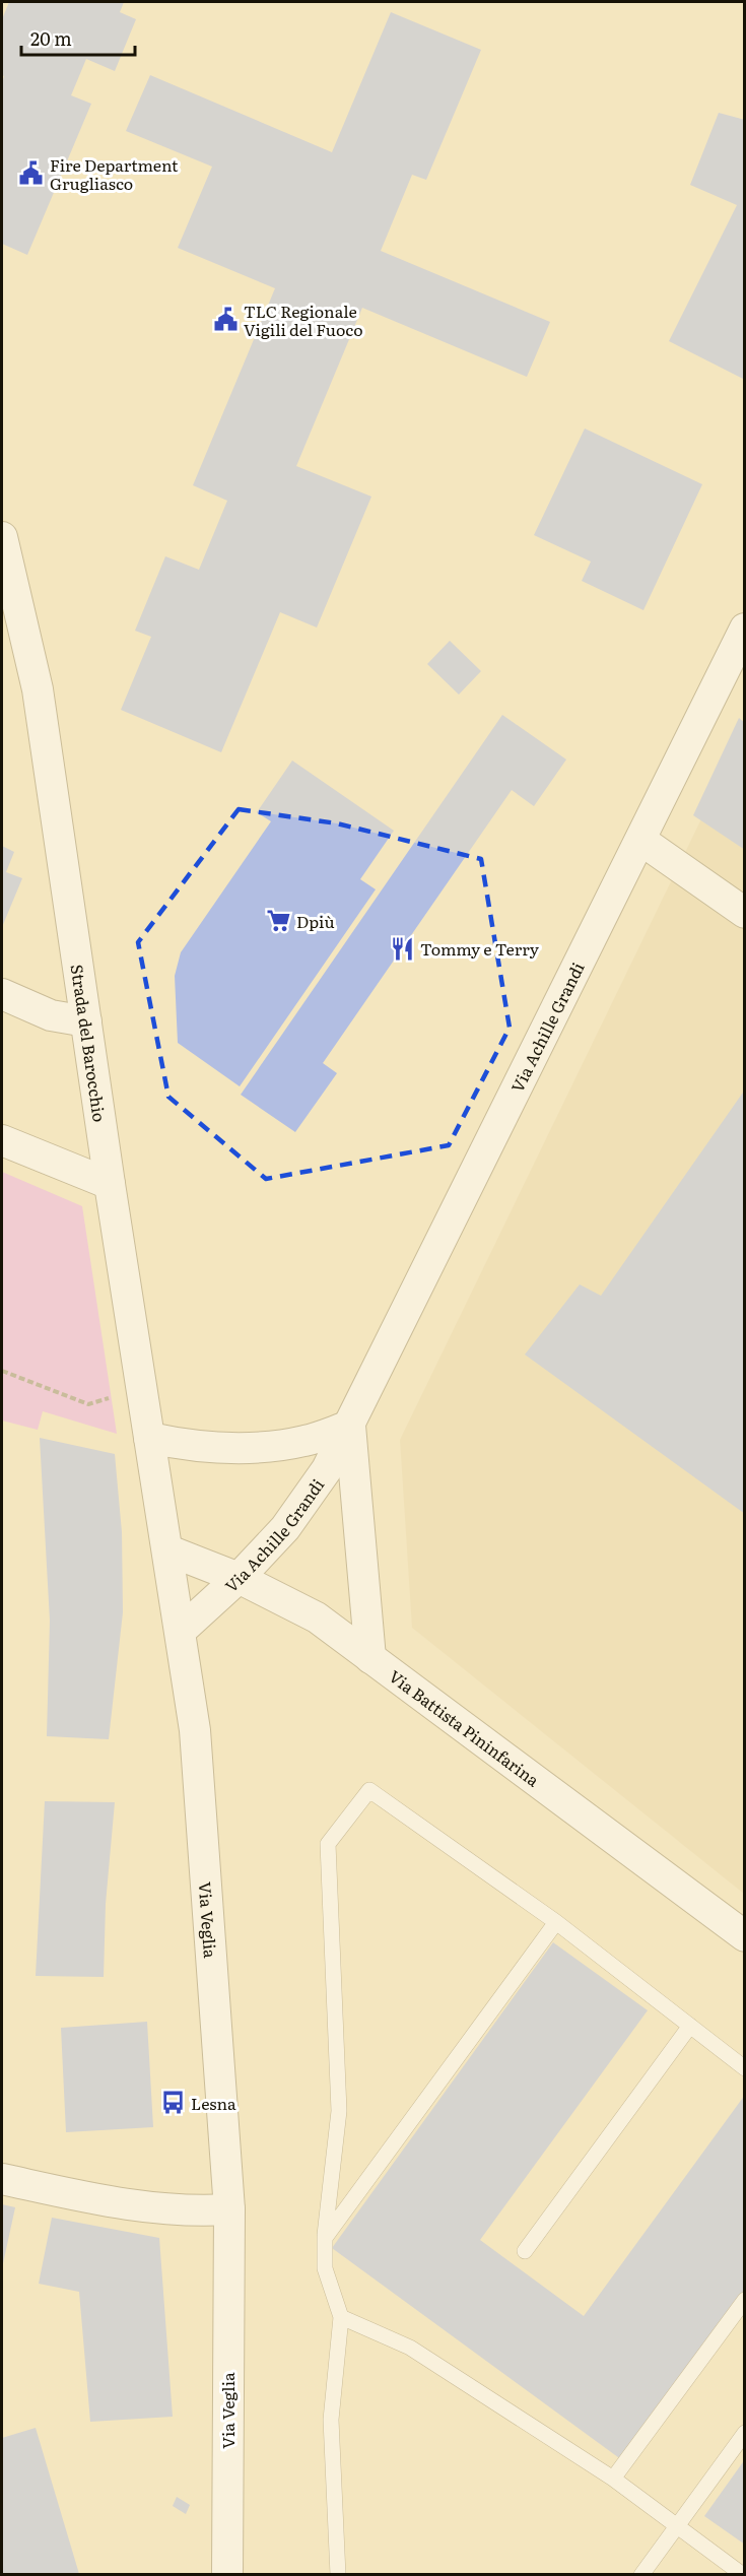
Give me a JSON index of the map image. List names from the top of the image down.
{
  "streets": {
    "street": [
      "Via Achille Grandi",
      "Strada del Barocchio",
      "Via Battista Pininfarina",
      "Via Veglia"
    ]
  },
  "crossings": [
    ["Via Achille Grandi", "Via Battista Pininfarina"],
    ["Via Achille Grandi", "Via Veglia"],
    ["Strada del Barocchio", "Via Battista Pininfarina"],
    ["Strada del Barocchio", "Via Veglia"],
    ["Via Battista Pininfarina", "Via Veglia"]
  ],
  "places": {
    "public building": ["Fire Department Grugliasco", "TLC Regionale Vigili del Fuoco"],
    "supermarket": ["Dpiù"],
    "restaurant": ["Tommy e Terry"],
    "bus stop": ["Lesna"]
  },
  "scale_bar": "20 m"
}
